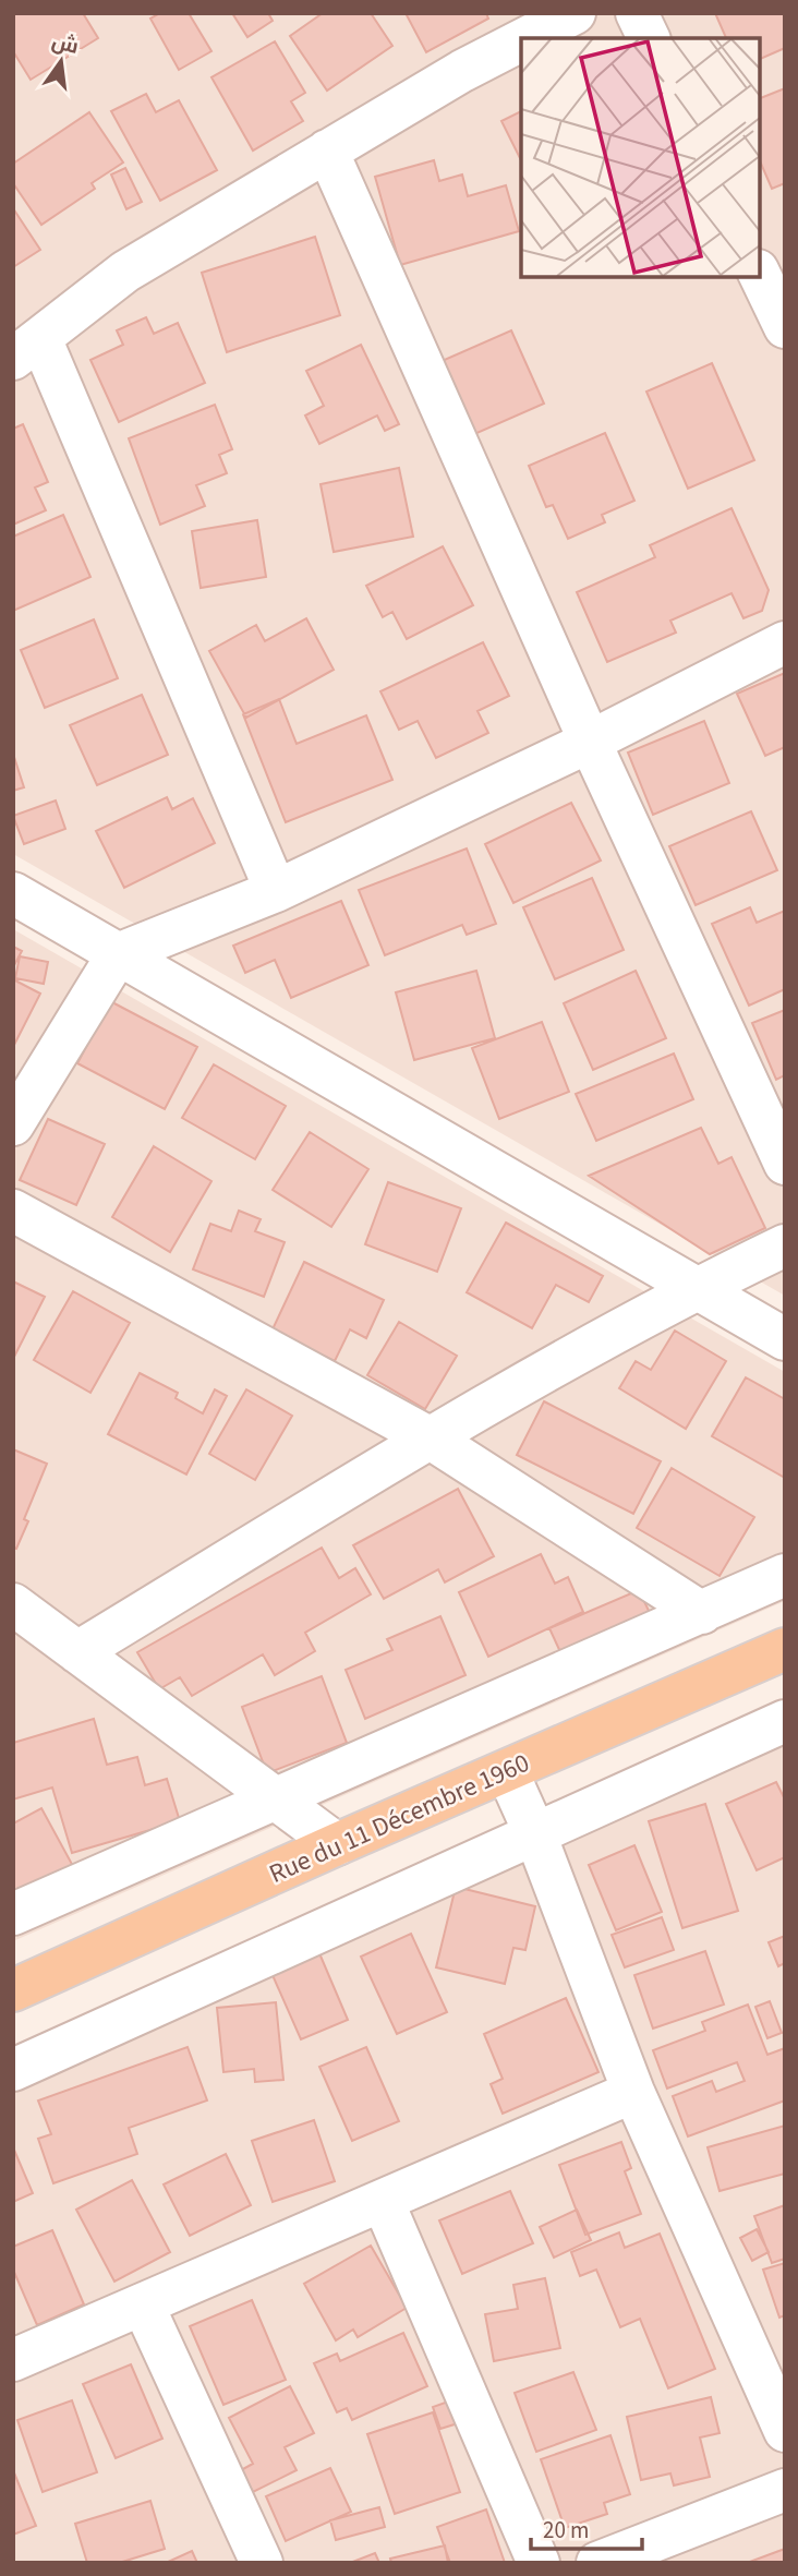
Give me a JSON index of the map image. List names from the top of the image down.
{
  "streets": {
    "main road": ["Rue du 11 Décembre 1960"]
  },
  "scale_bar": "20 m",
  "north": "top"
}
